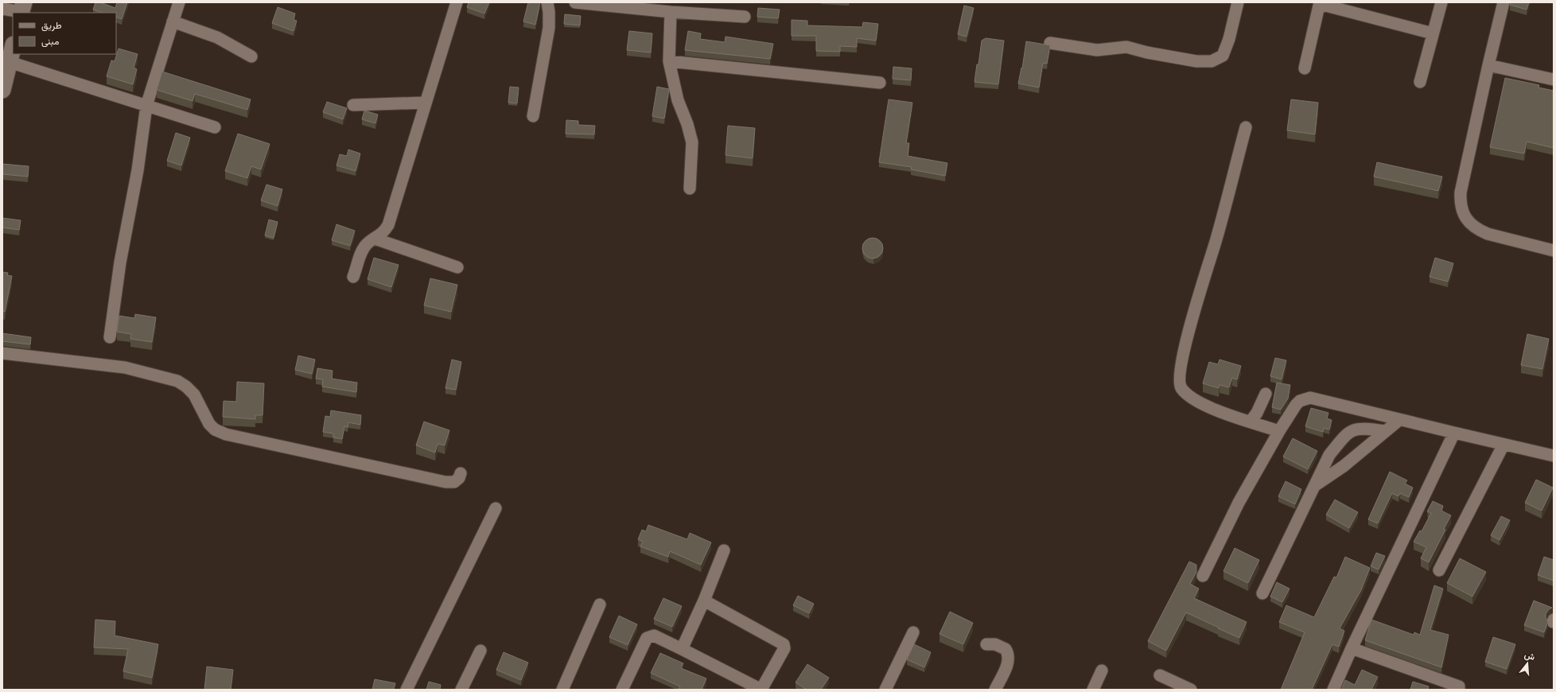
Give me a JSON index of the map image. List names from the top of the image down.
{
  "legend": ["طريق", "مبنى"],
  "north": "top"
}
